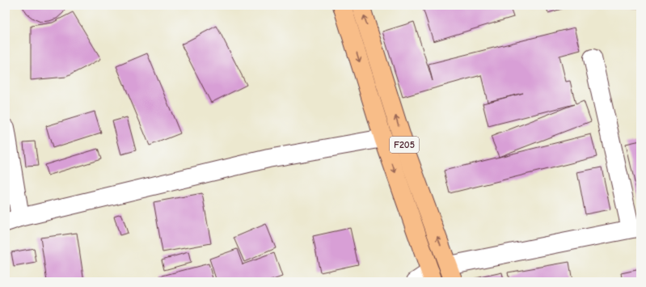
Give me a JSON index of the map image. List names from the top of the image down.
{
  "streets": {
    "main road": ["F205"]
  }
}
